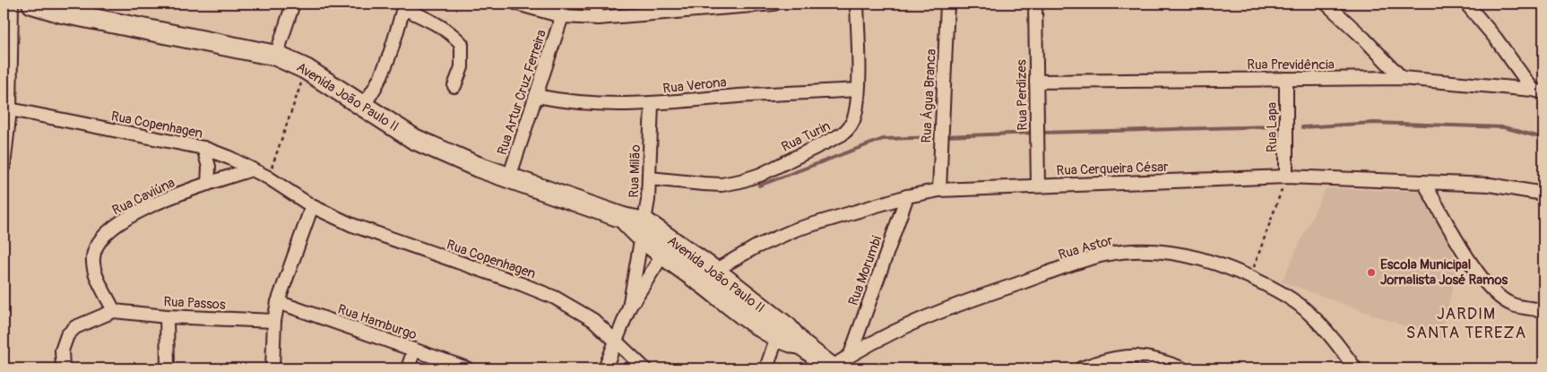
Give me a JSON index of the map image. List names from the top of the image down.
{
  "streets": {
    "main road": ["Avenida João Paulo II"],
    "street": [
      "Rua Previdência",
      "Rua Verona",
      "Rua Artur Cruz Ferreira",
      "Rua Perdizes",
      "Rua Água Branca",
      "Rua Copenhagen",
      "Rua Lapa",
      "Rua Turin",
      "Rua Cerqueira César",
      "Rua Milão",
      "Rua Caviúna",
      "Rua Astor",
      "Rua Morumbi",
      "Rua Passos",
      "Rua Hamburgo"
    ]
  },
  "crossings": [
    ["Rua Previdência", "Rua Perdizes"],
    ["Rua Previdência", "Rua Lapa"],
    ["Rua Verona", "Rua Artur Cruz Ferreira"],
    ["Rua Verona", "Rua Turin"],
    ["Rua Verona", "Rua Milão"],
    ["Rua Artur Cruz Ferreira", "Avenida João Paulo II"],
    ["Rua Perdizes", "Rua Cerqueira César"],
    ["Rua Água Branca", "Rua Cerqueira César"],
    ["Avenida João Paulo II", "Rua Cerqueira César"],
    ["Avenida João Paulo II", "Rua Milão"],
    ["Avenida João Paulo II", "Rua Astor"],
    ["Rua Copenhagen", "Rua Caviúna"],
    ["Rua Lapa", "Rua Cerqueira César"],
    ["Rua Turin", "Rua Milão"],
    ["Rua Cerqueira César", "Rua Morumbi"],
    ["Rua Caviúna", "Rua Passos"],
    ["Rua Astor", "Rua Morumbi"]
  ],
  "districts": ["JARDIM SANTA TEREZA"],
  "places": ["Escola Municipal Jornalista José Ramos"]
}
